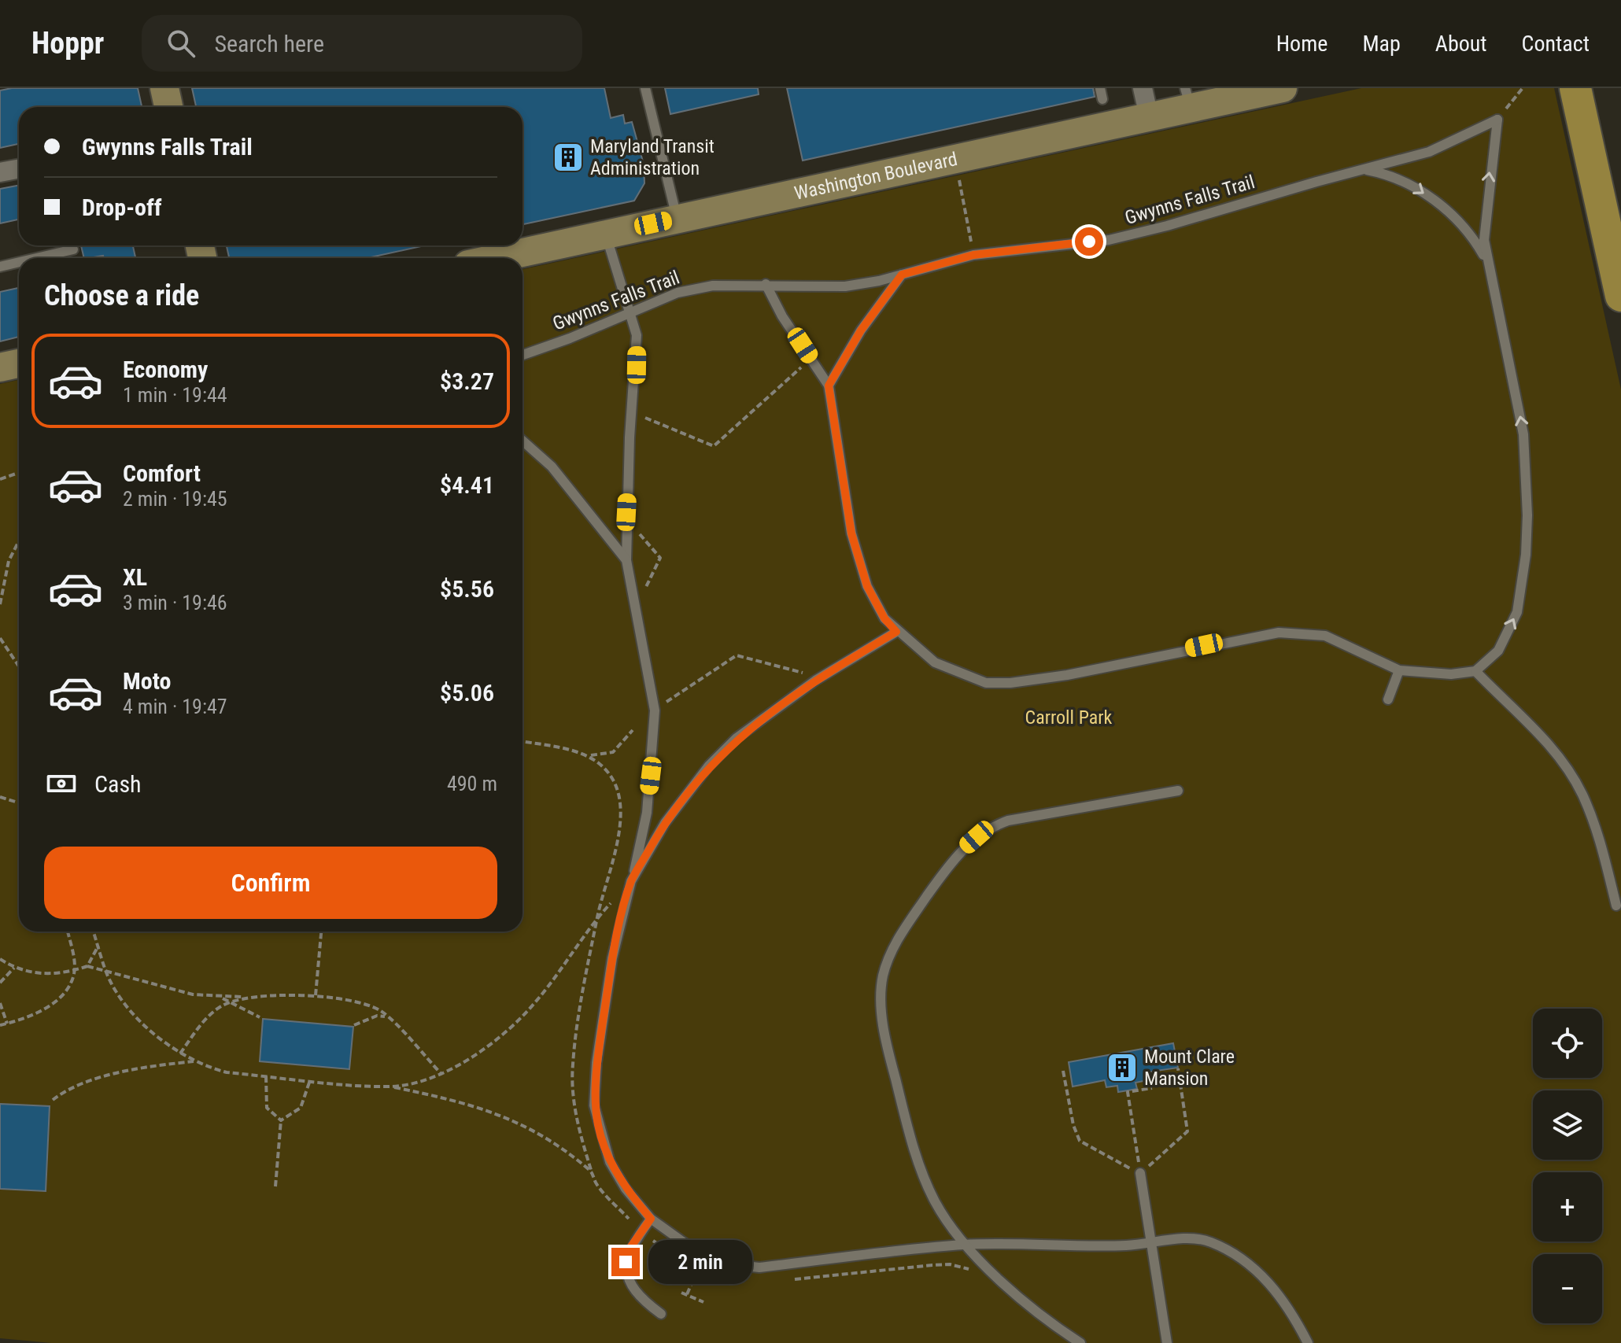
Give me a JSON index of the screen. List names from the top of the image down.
{
  "streets": {
    "main road": ["Washington Boulevard"],
    "lane": ["Gwynns Falls Trail"]
  },
  "parks": ["Carroll Park"],
  "places": {
    "building": ["Maryland Transit Administration", "Mount Clare Mansion"]
  },
  "page": {
    "header": "Hoppr",
    "search": "Search here",
    "nav": [
      "Home",
      "Map",
      "About",
      "Contact"
    ],
    "banner": ["Gwynns Falls Trail", "Drop-off"],
    "heading": "Choose a ride",
    "list": [
      {
        "name": "Economy",
        "note": "1 min · 19:44",
        "value": "$3.27"
      },
      {
        "name": "Comfort",
        "note": "2 min · 19:45",
        "value": "$4.41"
      },
      {
        "name": "XL",
        "note": "3 min · 19:46",
        "value": "$5.56"
      },
      {
        "name": "Moto",
        "note": "4 min · 19:47",
        "value": "$5.06"
      }
    ],
    "pay": ["Cash", "490 m"],
    "buttons": "Confirm",
    "map_buttons": ["+", "−"],
    "bubble": "2 min"
  }
}
